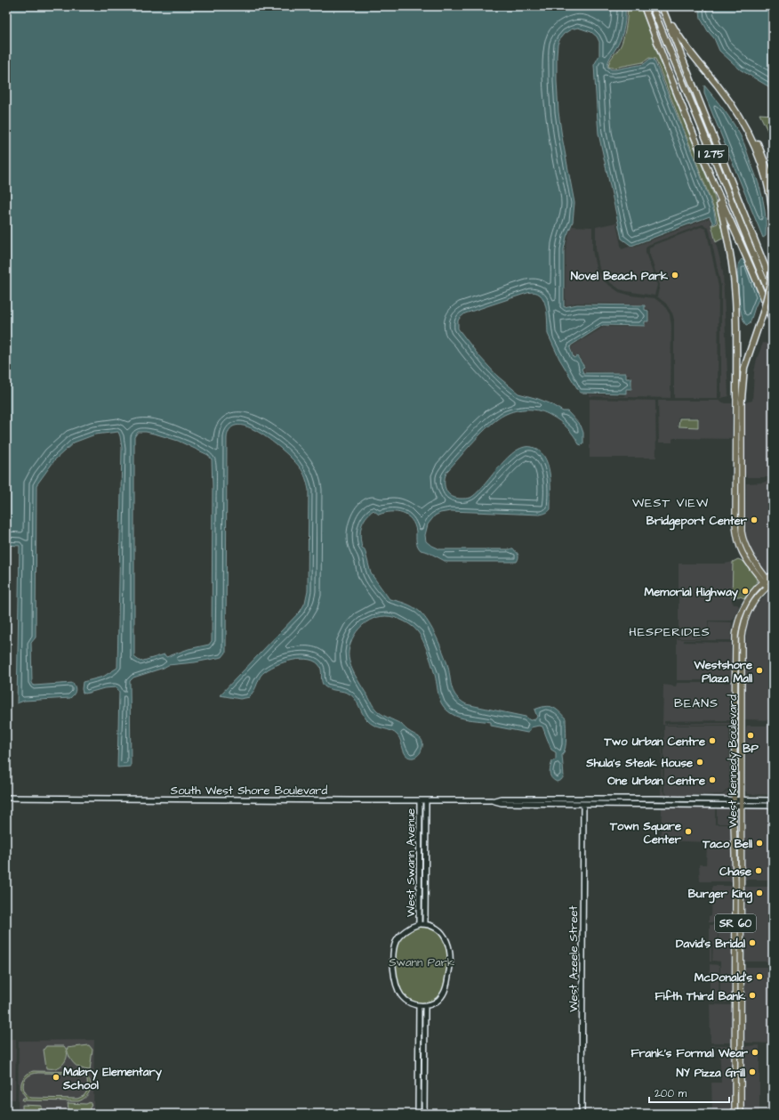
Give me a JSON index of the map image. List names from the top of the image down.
{
  "streets": {
    "highway": ["I 275"],
    "main road": ["West Kennedy Boulevard", "SR 60"],
    "street": ["South West Shore Boulevard", "West Swann Avenue", "West Azeele Street"]
  },
  "crossings": [
    ["West Kennedy Boulevard", "South West Shore Boulevard"],
    ["West Kennedy Boulevard", "SR 60"],
    ["South West Shore Boulevard", "West Swann Avenue"],
    ["South West Shore Boulevard", "West Azeele Street"]
  ],
  "districts": ["WEST VIEW", "HESPERIDES", "BEANS"],
  "parks": ["Swann Park"],
  "places": [
    "Novel Beach Park",
    "Bridgeport Center",
    "Memorial Highway",
    "Westshore Plaza Mall",
    "BP",
    "Two Urban Centre",
    "Shula's Steak House",
    "One Urban Centre",
    "Town Square Center",
    "Taco Bell",
    "Chase",
    "Burger King",
    "David's Bridal",
    "McDonald's",
    "Fifth Third Bank",
    "Frank's Formal Wear",
    "NY Pizza Grill",
    "Mabry Elementary School"
  ],
  "scale_bar": "200 m"
}
